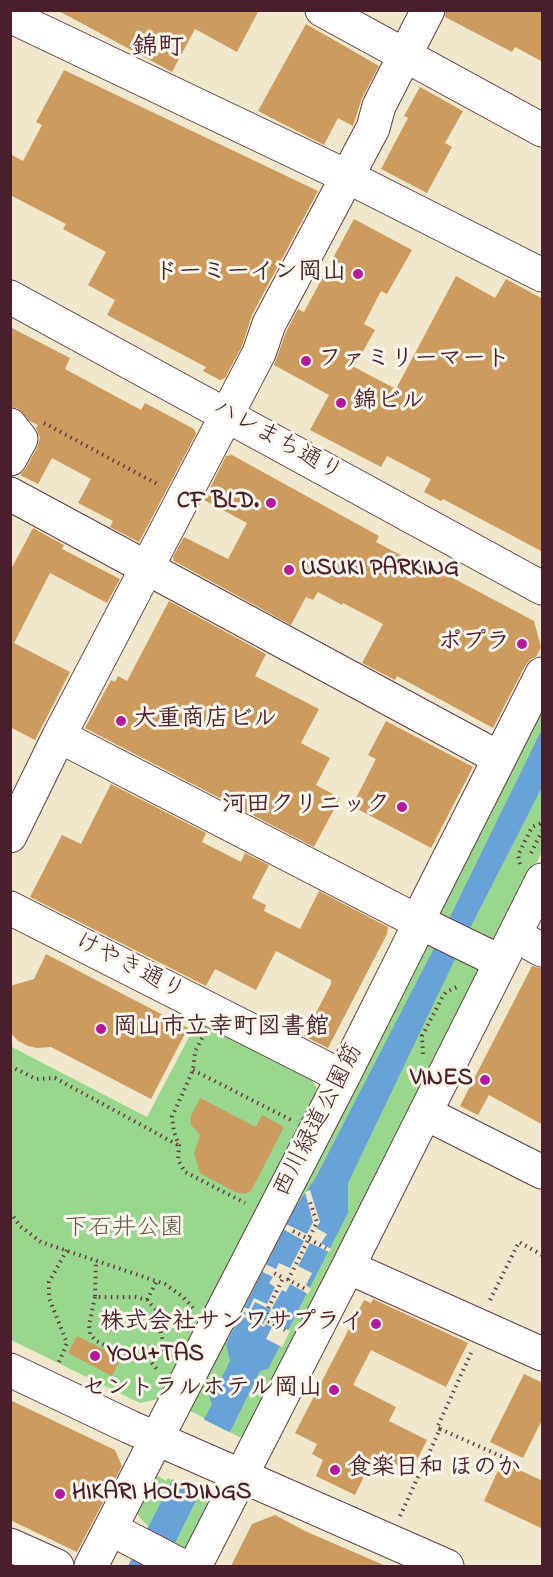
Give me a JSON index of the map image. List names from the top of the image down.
{
  "streets": {
    "street": ["ハレまち通り", "けやき通り", "西川緑道公園筋"]
  },
  "crossings": [
    ["けやき通り", "西川緑道公園筋"]
  ],
  "districts": ["錦町"],
  "parks": ["下石井公園"],
  "places": [
    "ドーミーイン岡山",
    "ファミリーマート",
    "錦ビル",
    "CF BLD.",
    "USUKI PARKING",
    "ポプラ",
    "大重商店ビル",
    "河田クリニック",
    "岡山市立幸町図書館",
    "VINES",
    "株式会社サンワサプライ",
    "YOU+TAS",
    "セントラルホテル岡山",
    "食楽日和 ほのか",
    "HIKARI HOLDINGS"
  ]
}
